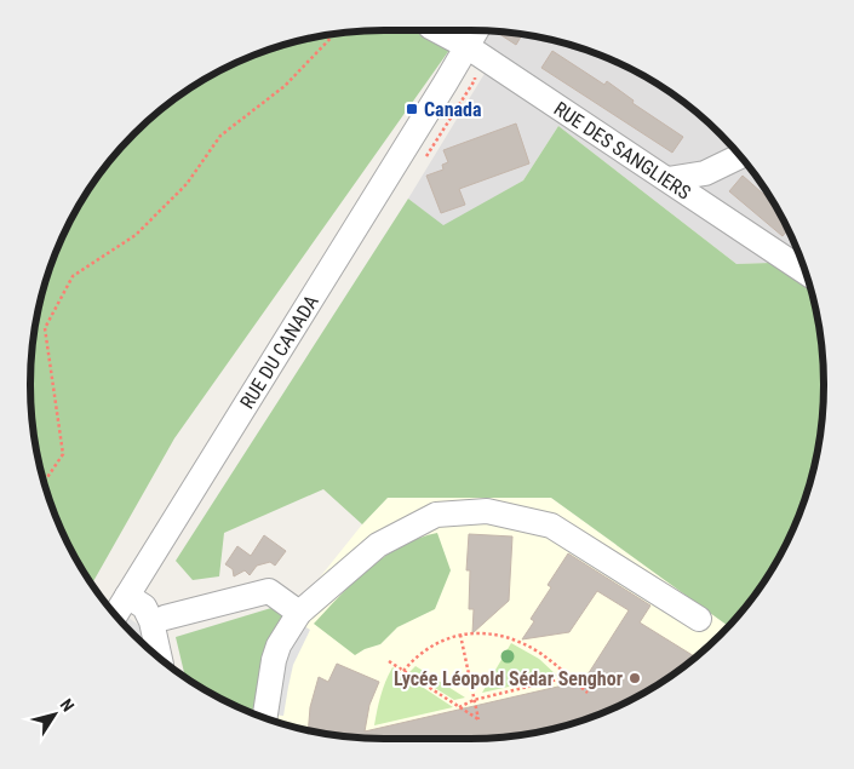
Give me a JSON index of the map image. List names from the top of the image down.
{
  "streets": {
    "street": ["RUE DES SANGLIERS", "RUE DU CANADA"]
  },
  "crossings": [
    ["RUE DES SANGLIERS", "RUE DU CANADA"]
  ],
  "places": {
    "transit": ["Canada"],
    "other": ["Lycée Léopold Sédar Senghor"]
  },
  "north": "top right"
}
